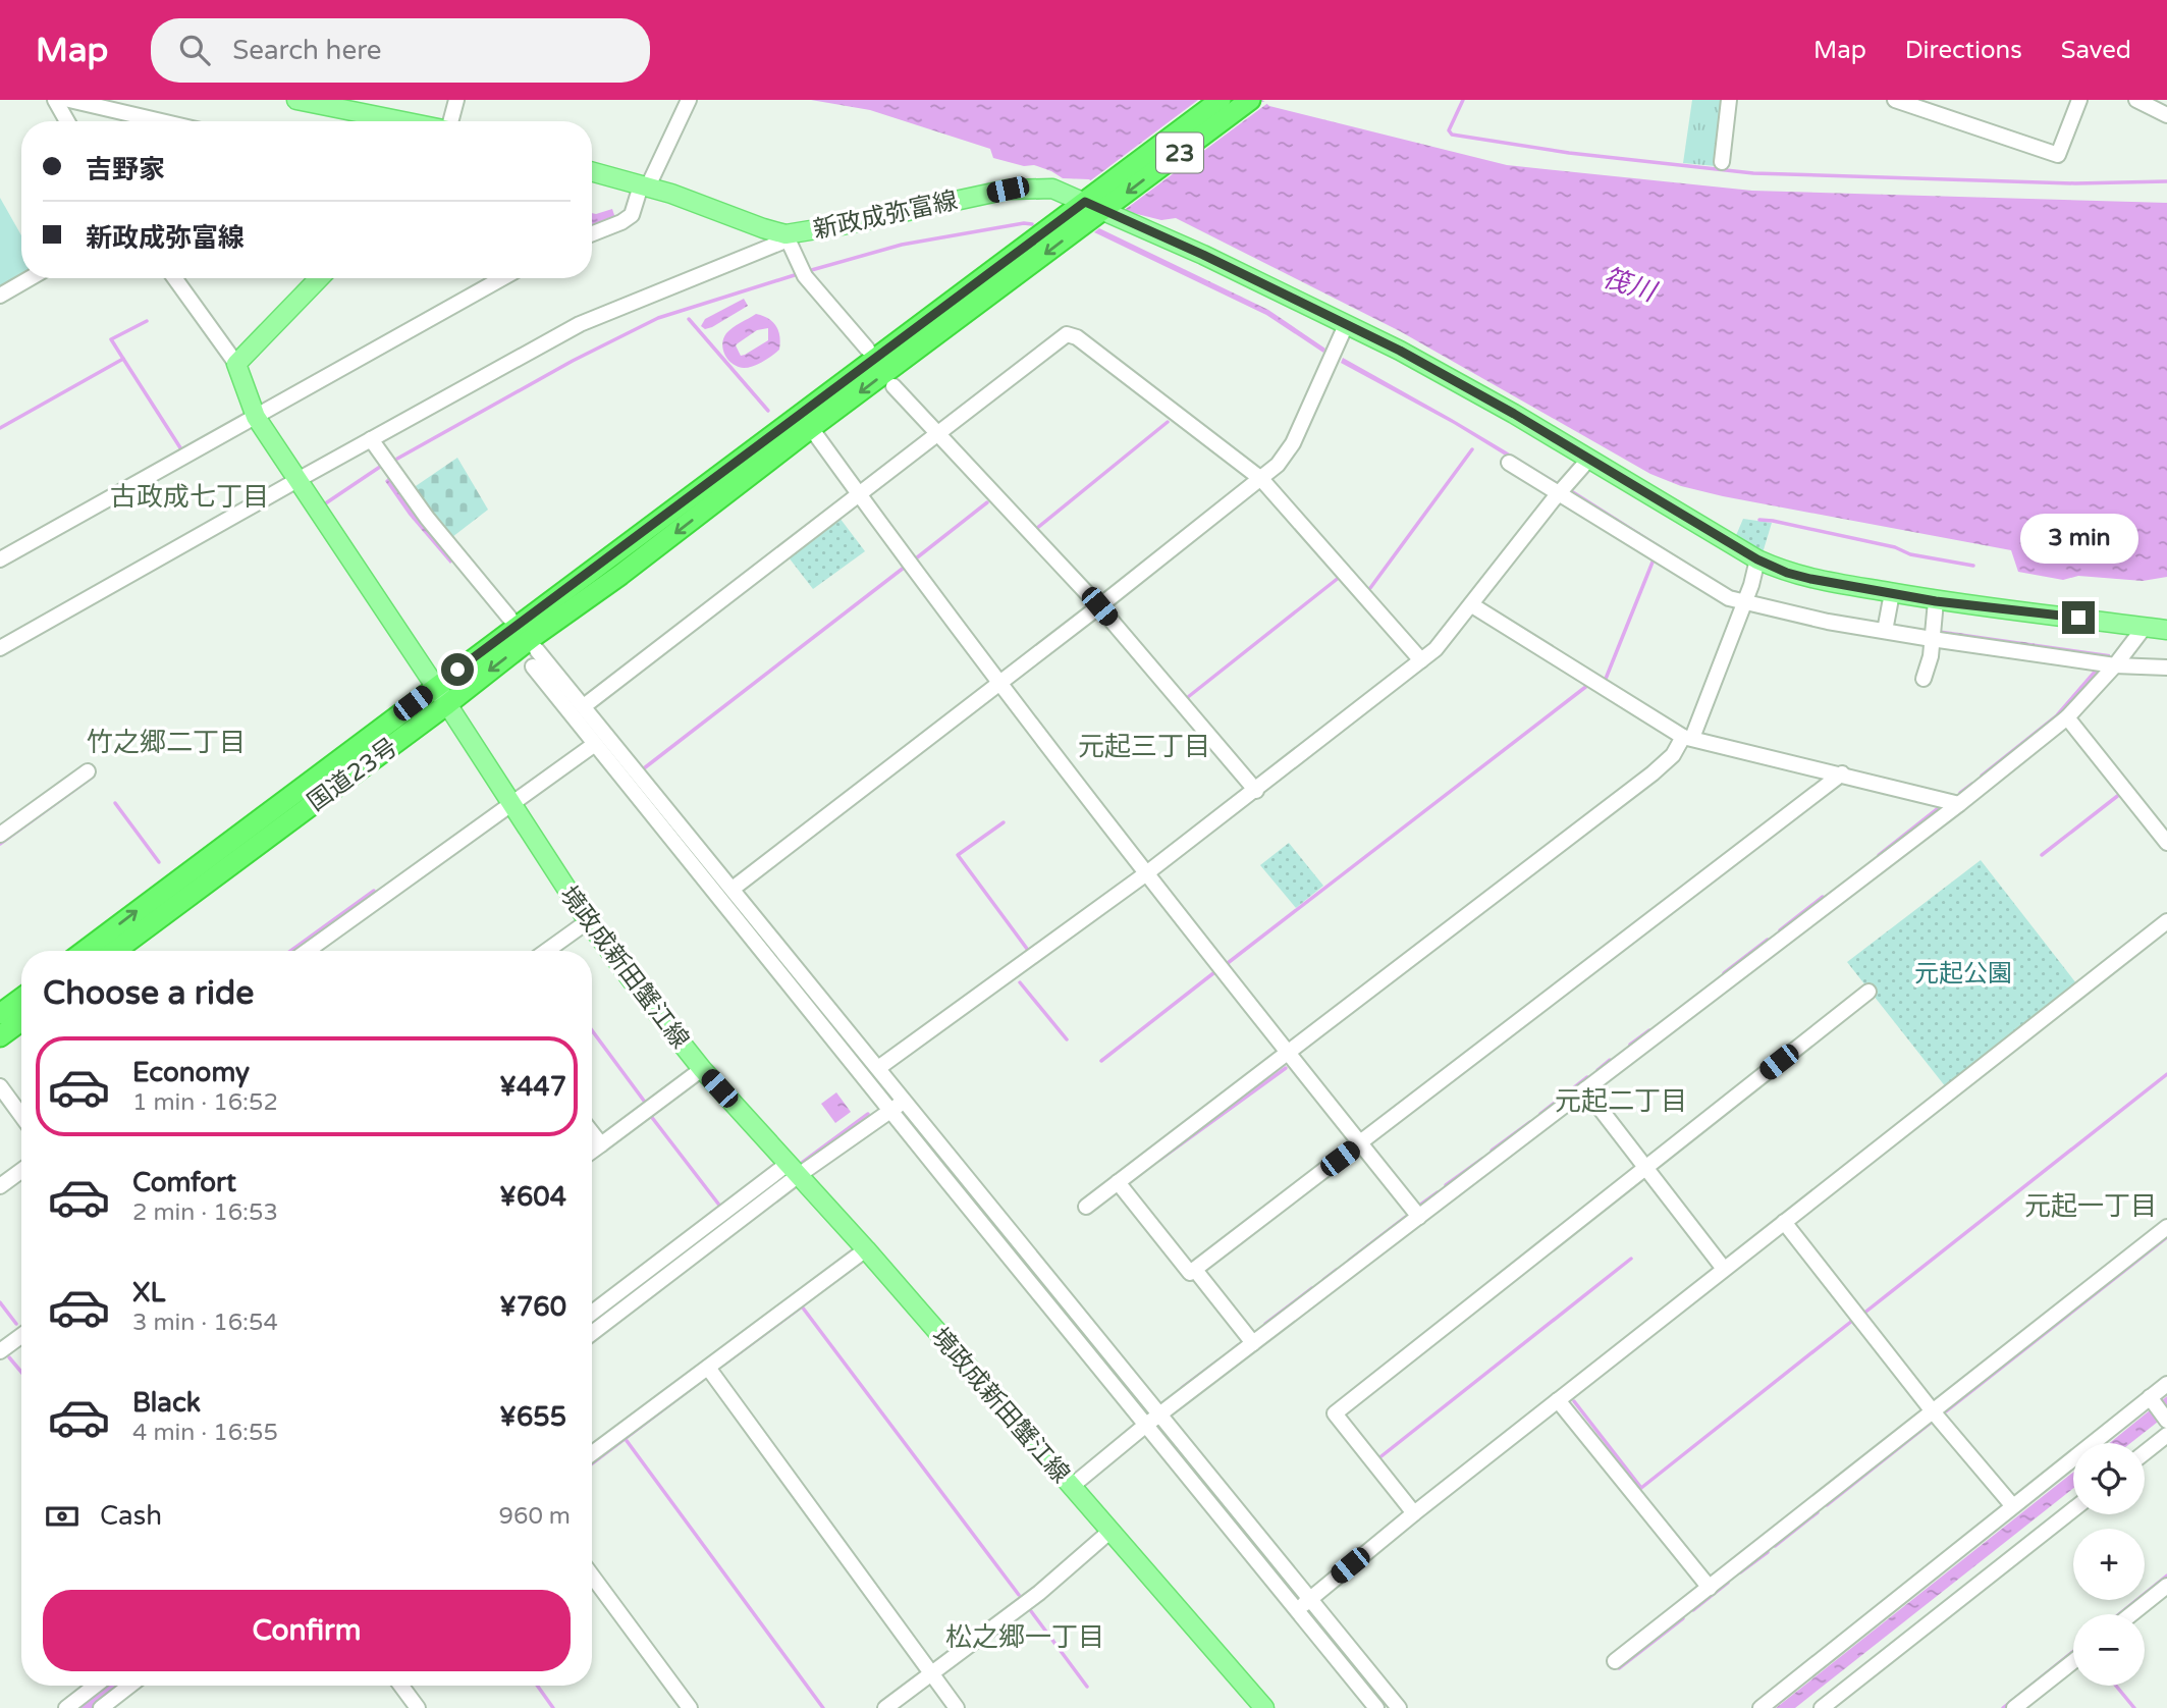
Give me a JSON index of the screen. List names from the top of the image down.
{
  "streets": {
    "highway": ["23", "国道23号"],
    "main road": ["新政成弥富線", "境政成新田蟹江線"]
  },
  "crossings": [
    ["新政成弥富線", "国道23号"],
    ["国道23号", "境政成新田蟹江線"]
  ],
  "districts": [
    "古政成七丁目",
    "竹之郷二丁目",
    "元起三丁目",
    "元起二丁目",
    "元起一丁目",
    "松之郷一丁目"
  ],
  "water": ["筏川"],
  "parks": ["元起公園"],
  "page": {
    "header": "Map",
    "search": "Search here",
    "nav": ["Map", "Directions", "Saved"],
    "banner": ["吉野家", "新政成弥富線"],
    "bubble": "3 min",
    "heading": "Choose a ride",
    "list": [
      {
        "name": "Economy",
        "note": "1 min · 16:52",
        "value": "¥447"
      },
      {
        "name": "Comfort",
        "note": "2 min · 16:53",
        "value": "¥604"
      },
      {
        "name": "XL",
        "note": "3 min · 16:54",
        "value": "¥760"
      },
      {
        "name": "Black",
        "note": "4 min · 16:55",
        "value": "¥655"
      }
    ],
    "map_buttons": ["+", "−"],
    "pay": ["Cash", "960 m"],
    "buttons": "Confirm"
  }
}
